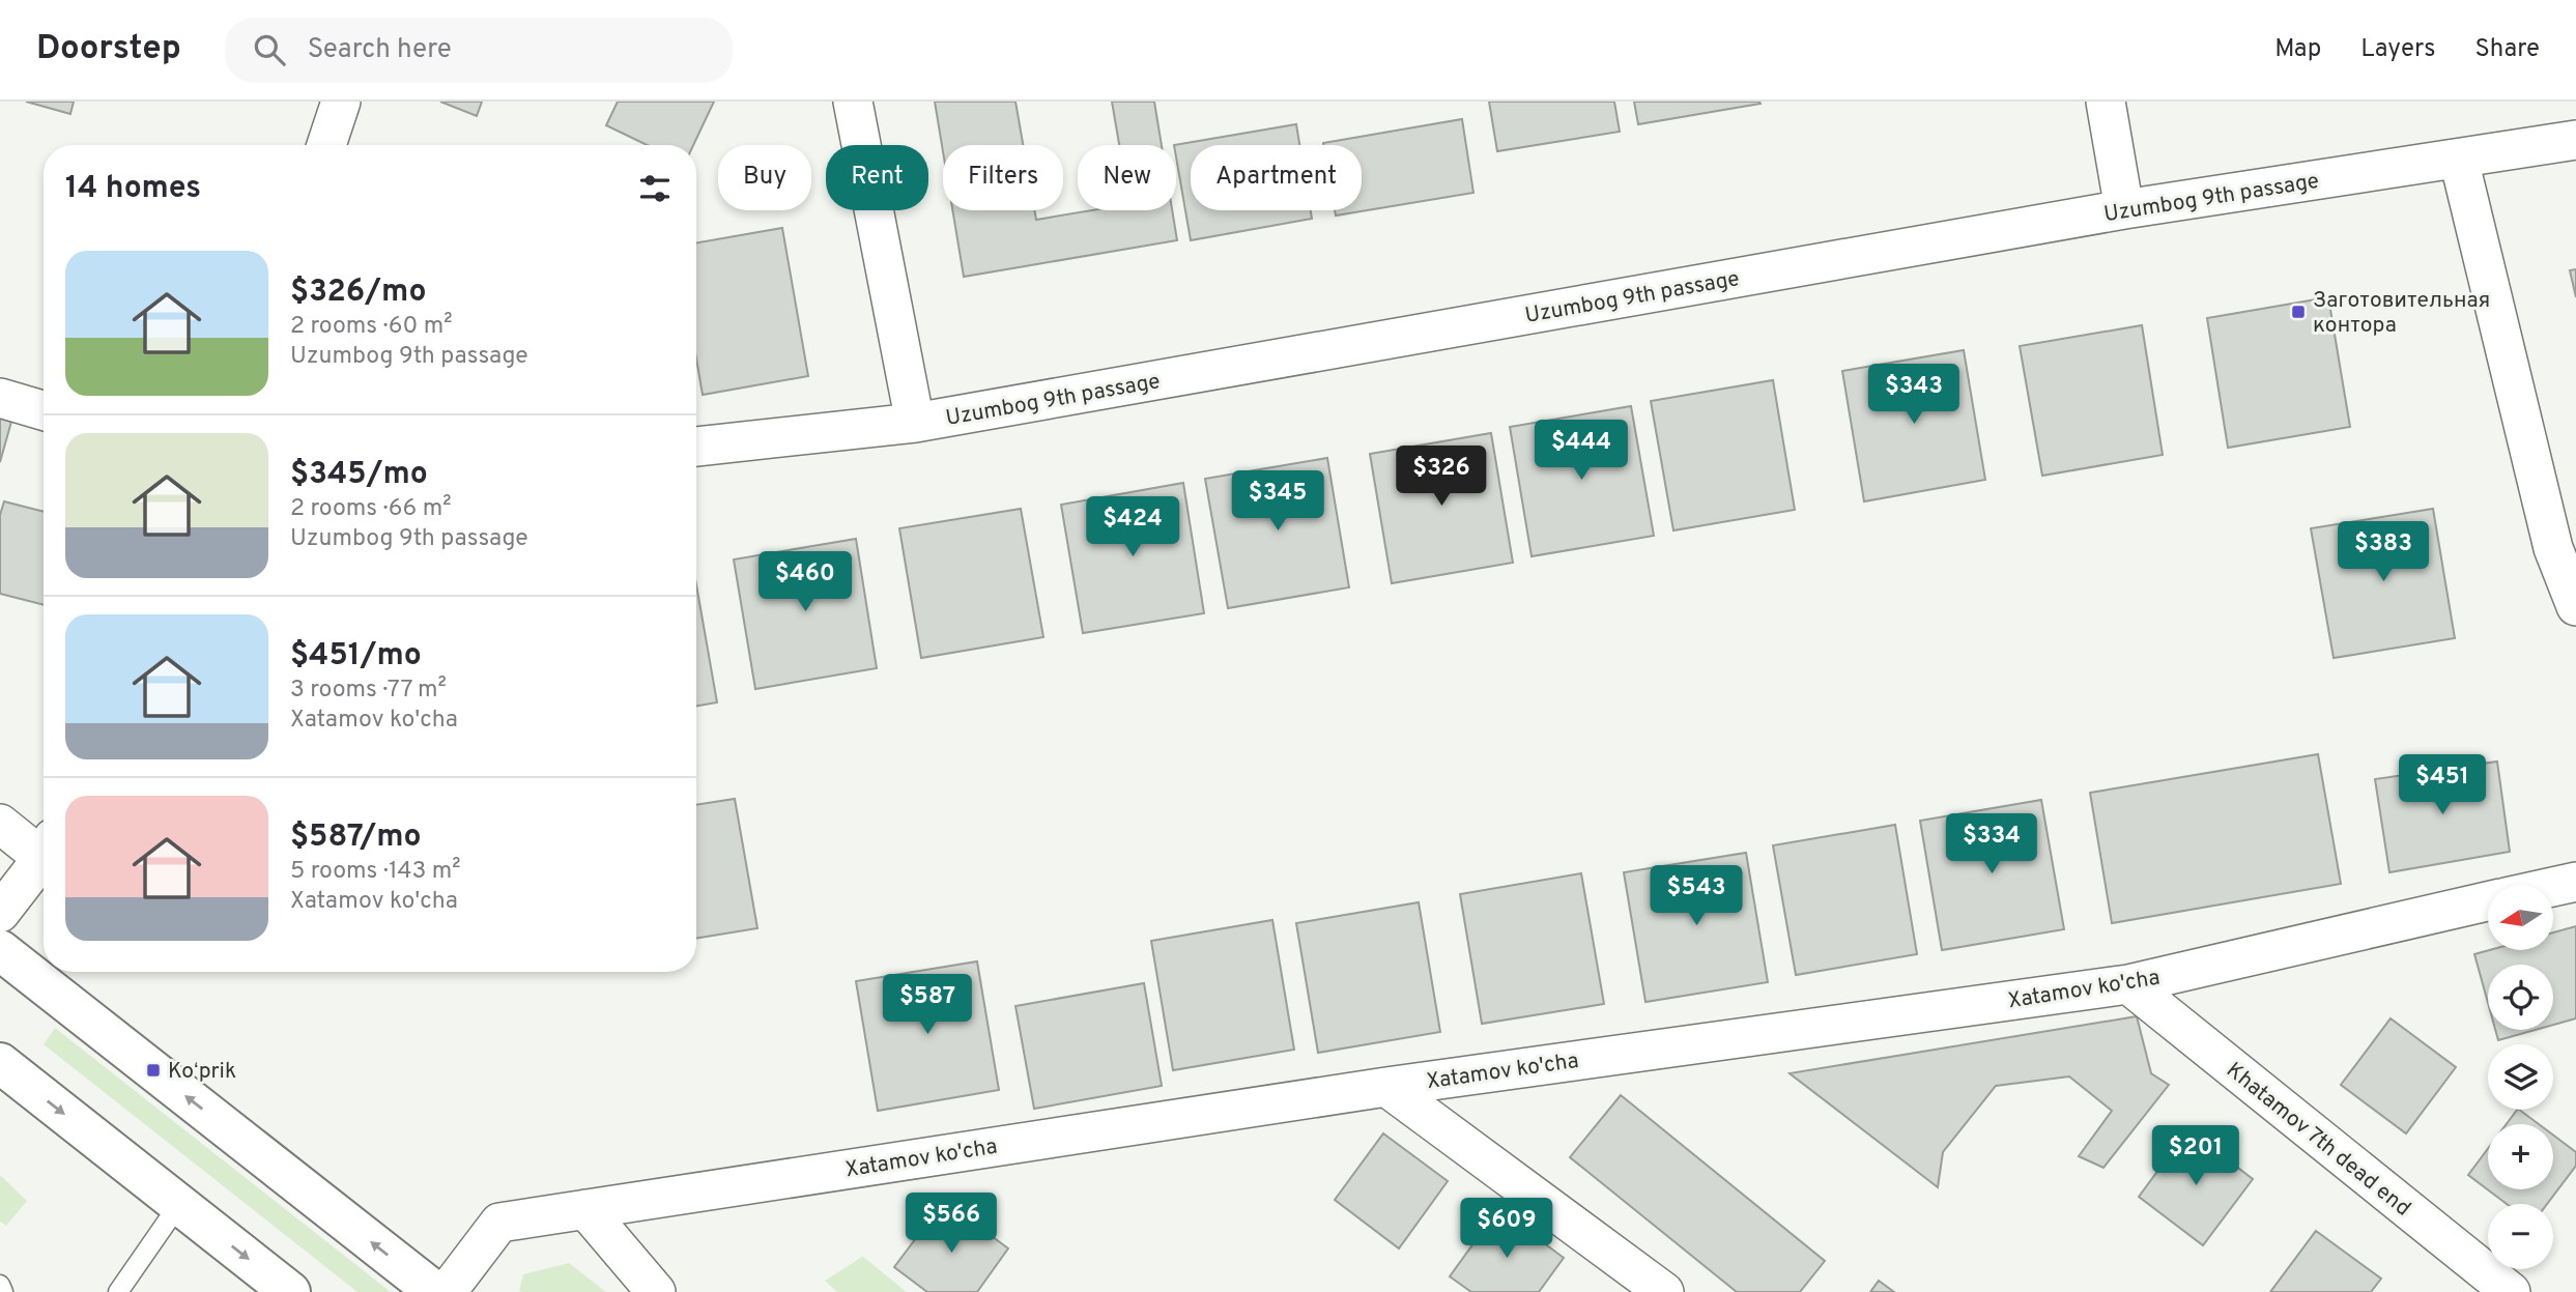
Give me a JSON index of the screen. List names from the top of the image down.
{
  "streets": {
    "street": ["Uzumbog 9th passage", "Xatamov ko'cha", "Khatamov 7th dead end"]
  },
  "crossings": [
    ["Xatamov ko'cha", "Khatamov 7th dead end"]
  ],
  "places": {
    "transit": ["Заготовительная контора", "Koʻprik"]
  },
  "north": "left",
  "page": {
    "header": "Doorstep",
    "search": "Search here",
    "nav": ["Map", "Layers", "Share"],
    "chip": [
      "Buy",
      "Rent",
      "Filters",
      "New",
      "Apartment"
    ],
    "heading": "14 homes",
    "list": [
      {
        "name": "$326/mo",
        "note": "2 rooms · 60 m² · Uzumbog 9th passage"
      },
      {
        "name": "$345/mo",
        "note": "2 rooms · 66 m² · Uzumbog 9th passage"
      },
      {
        "name": "$451/mo",
        "note": "3 rooms · 77 m² · Xatamov ko'cha"
      },
      {
        "name": "$587/mo",
        "note": "5 rooms · 143 m² · Xatamov ko'cha"
      }
    ],
    "price": [
      "$343",
      "$444",
      "$326",
      "$345",
      "$424",
      "$383",
      "$460",
      "$451",
      "$334",
      "$543",
      "$587",
      "$201",
      "$566",
      "$609"
    ],
    "map_buttons": ["+", "−"]
  }
}
